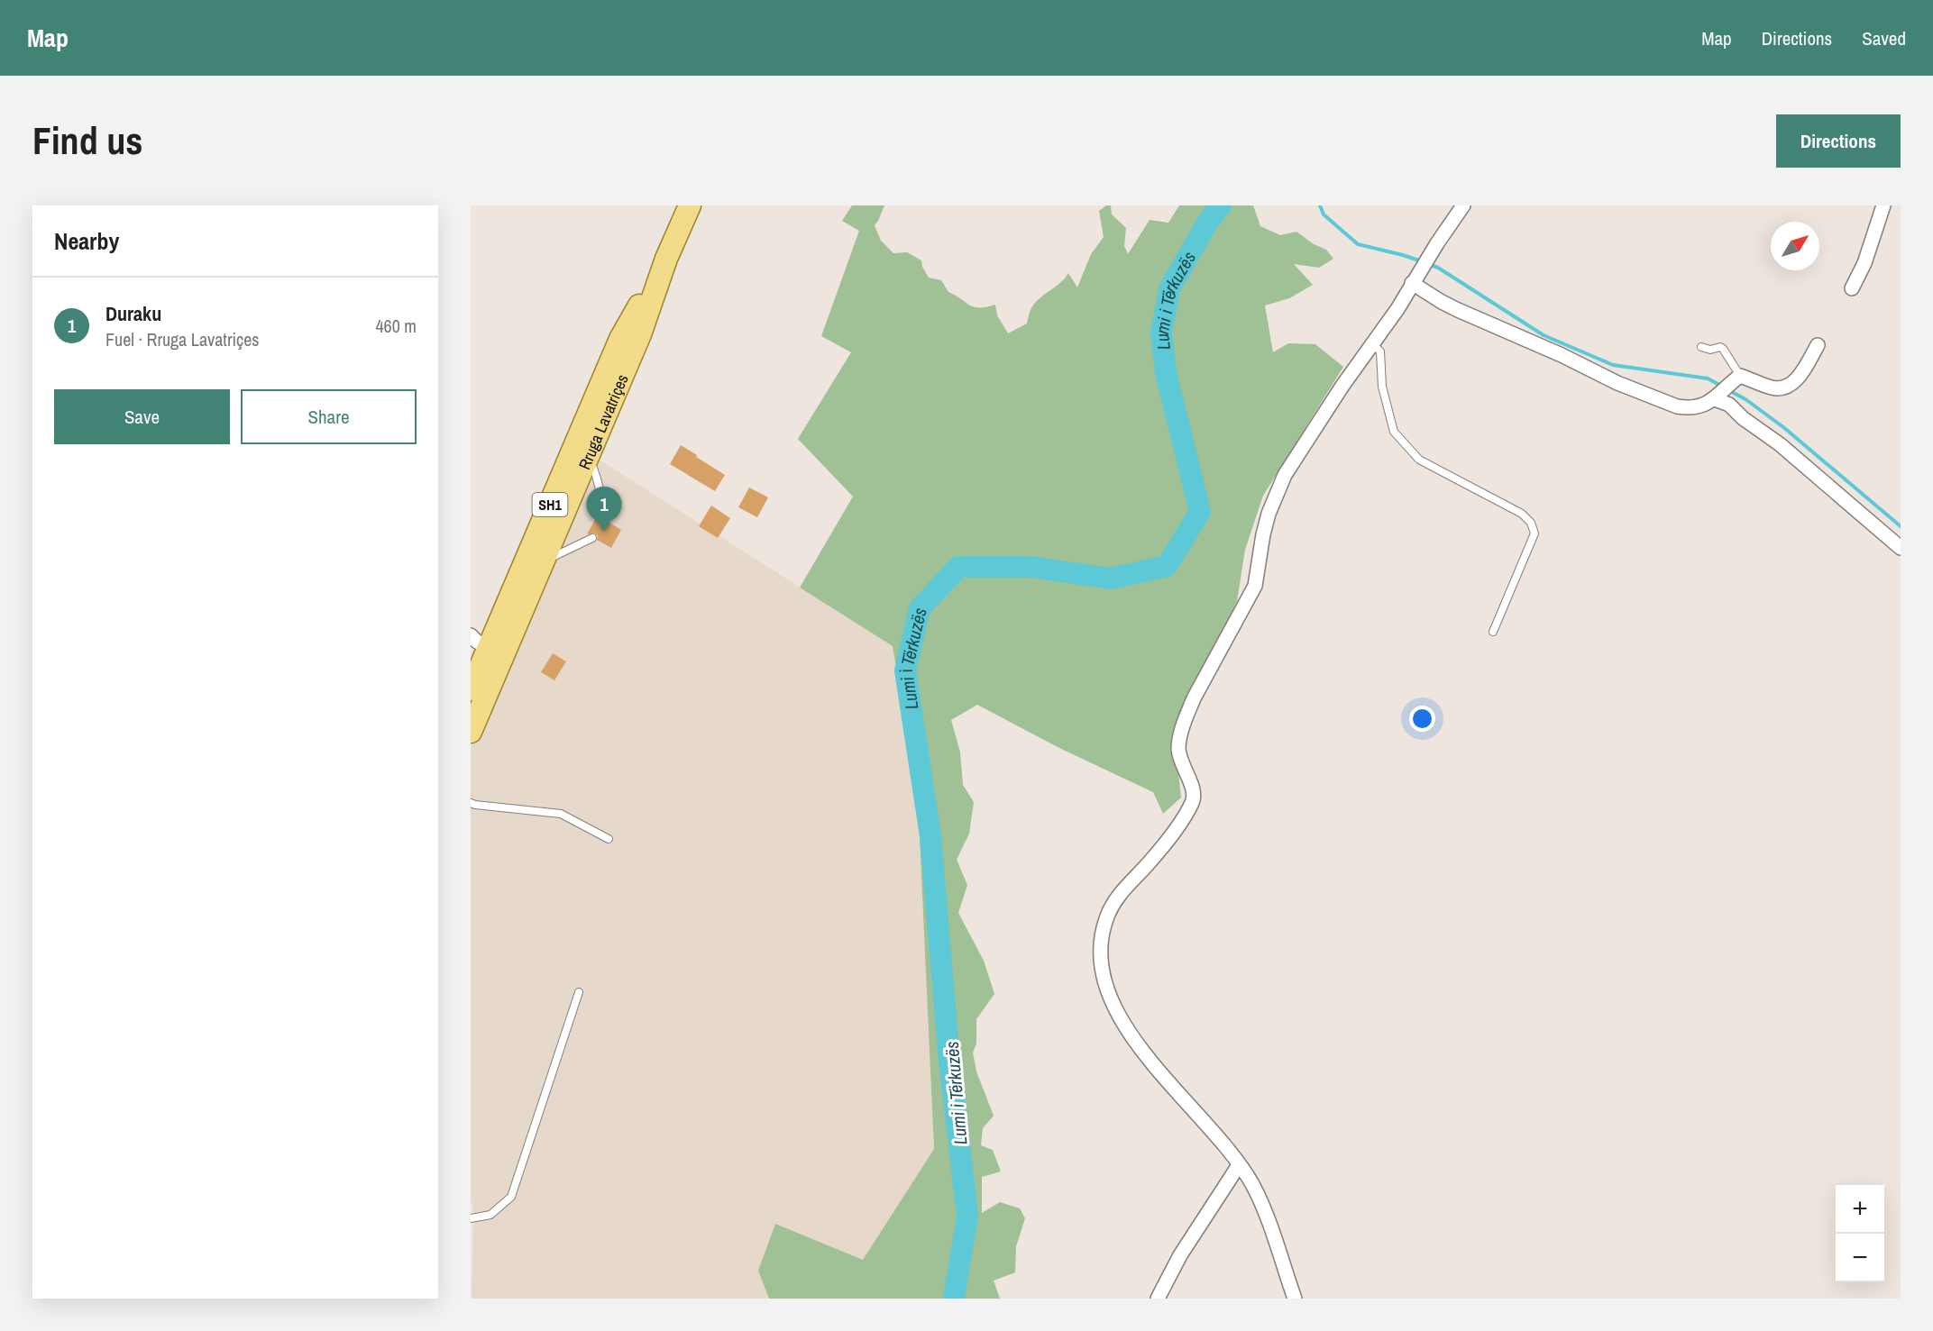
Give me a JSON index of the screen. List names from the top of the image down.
{
  "streets": {
    "main road": ["Rruga Lavatriçes", "SH1"]
  },
  "water": ["Lumi i Tërkuzës"],
  "north": "top right",
  "page": {
    "header": "Map",
    "nav": ["Map", "Directions", "Saved"],
    "buttons": [
      "Directions",
      ["Save", "Share"]
    ],
    "title": "Find us",
    "heading": "Nearby",
    "list": [
      {
        "mark": "1",
        "name": "Duraku",
        "note": "Fuel · Rruga Lavatriçes",
        "value": "460 m"
      }
    ],
    "pins": "1",
    "map_buttons": ["+", "−"]
  }
}
